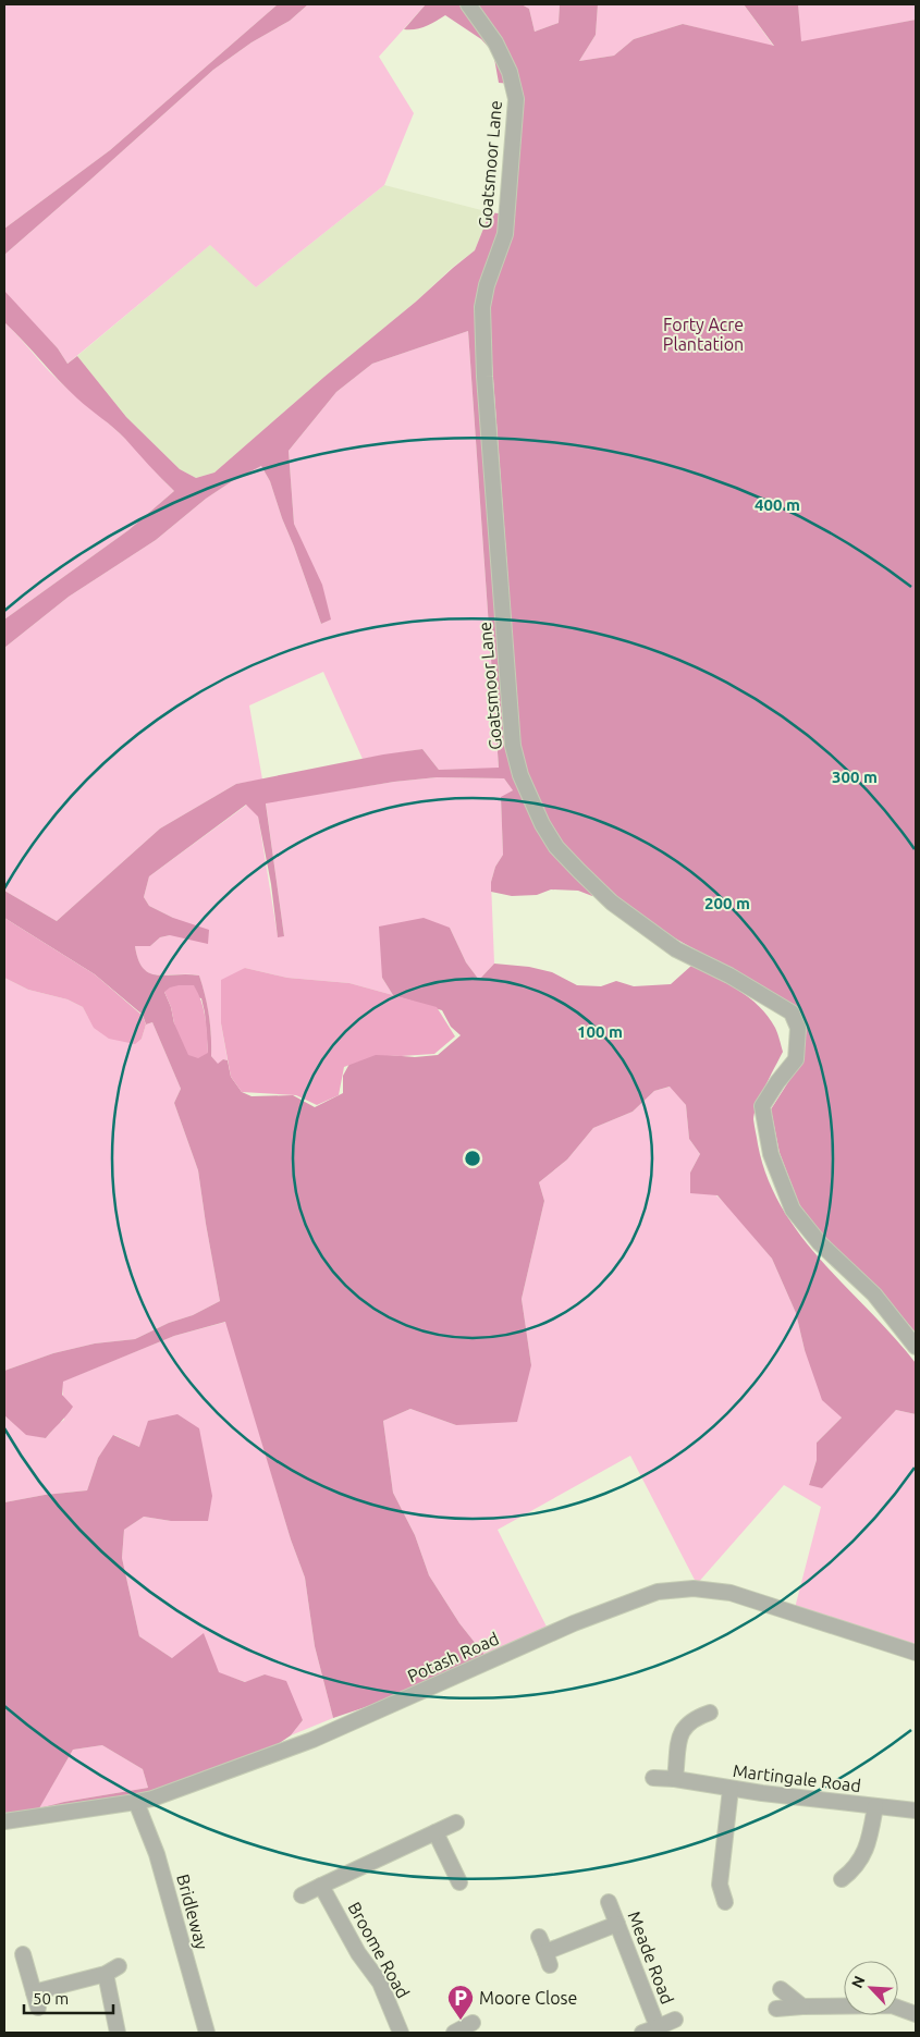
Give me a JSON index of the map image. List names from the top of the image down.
{
  "streets": {
    "street": [
      "Goatsmoor Lane",
      "Potash Road",
      "Martingale Road",
      "Bridleway",
      "Broome Road",
      "Meade Road"
    ]
  },
  "crossings": [
    ["Potash Road", "Bridleway"]
  ],
  "parks": ["Forty Acre Plantation"],
  "places": {
    "parking": ["Moore Close"]
  },
  "scale_bar": "50 m",
  "north": "top left",
  "rings": [
    "400 m",
    "300 m",
    "200 m",
    "100 m"
  ]
}
